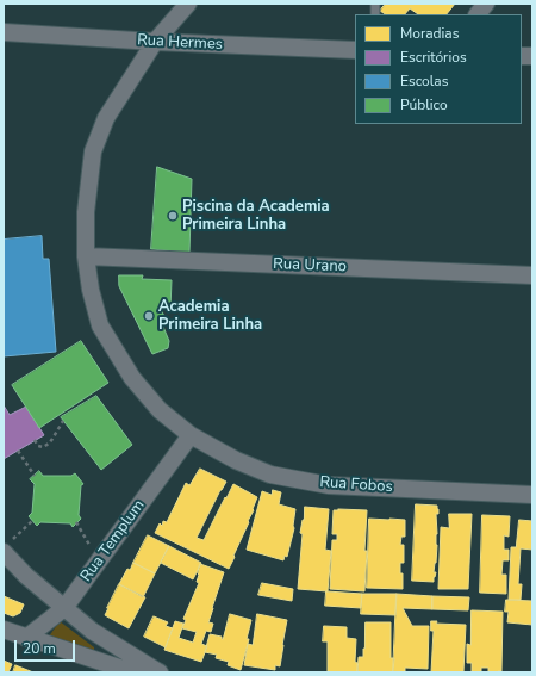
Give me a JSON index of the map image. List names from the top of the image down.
{
  "streets": {
    "street": [
      "Rua Hermes",
      "Rua Urano",
      "Rua Fobos",
      "Rua Templum"
    ]
  },
  "crossings": [
    ["Rua Hermes", "Rua Fobos"],
    ["Rua Urano", "Rua Fobos"],
    ["Rua Fobos", "Rua Templum"]
  ],
  "places": ["Piscina da Academia Primeira Linha", "Academia Primeira Linha"],
  "legend": [
    "Moradias",
    "Escritórios",
    "Escolas",
    "Público"
  ],
  "scale_bar": "20 m"
}
